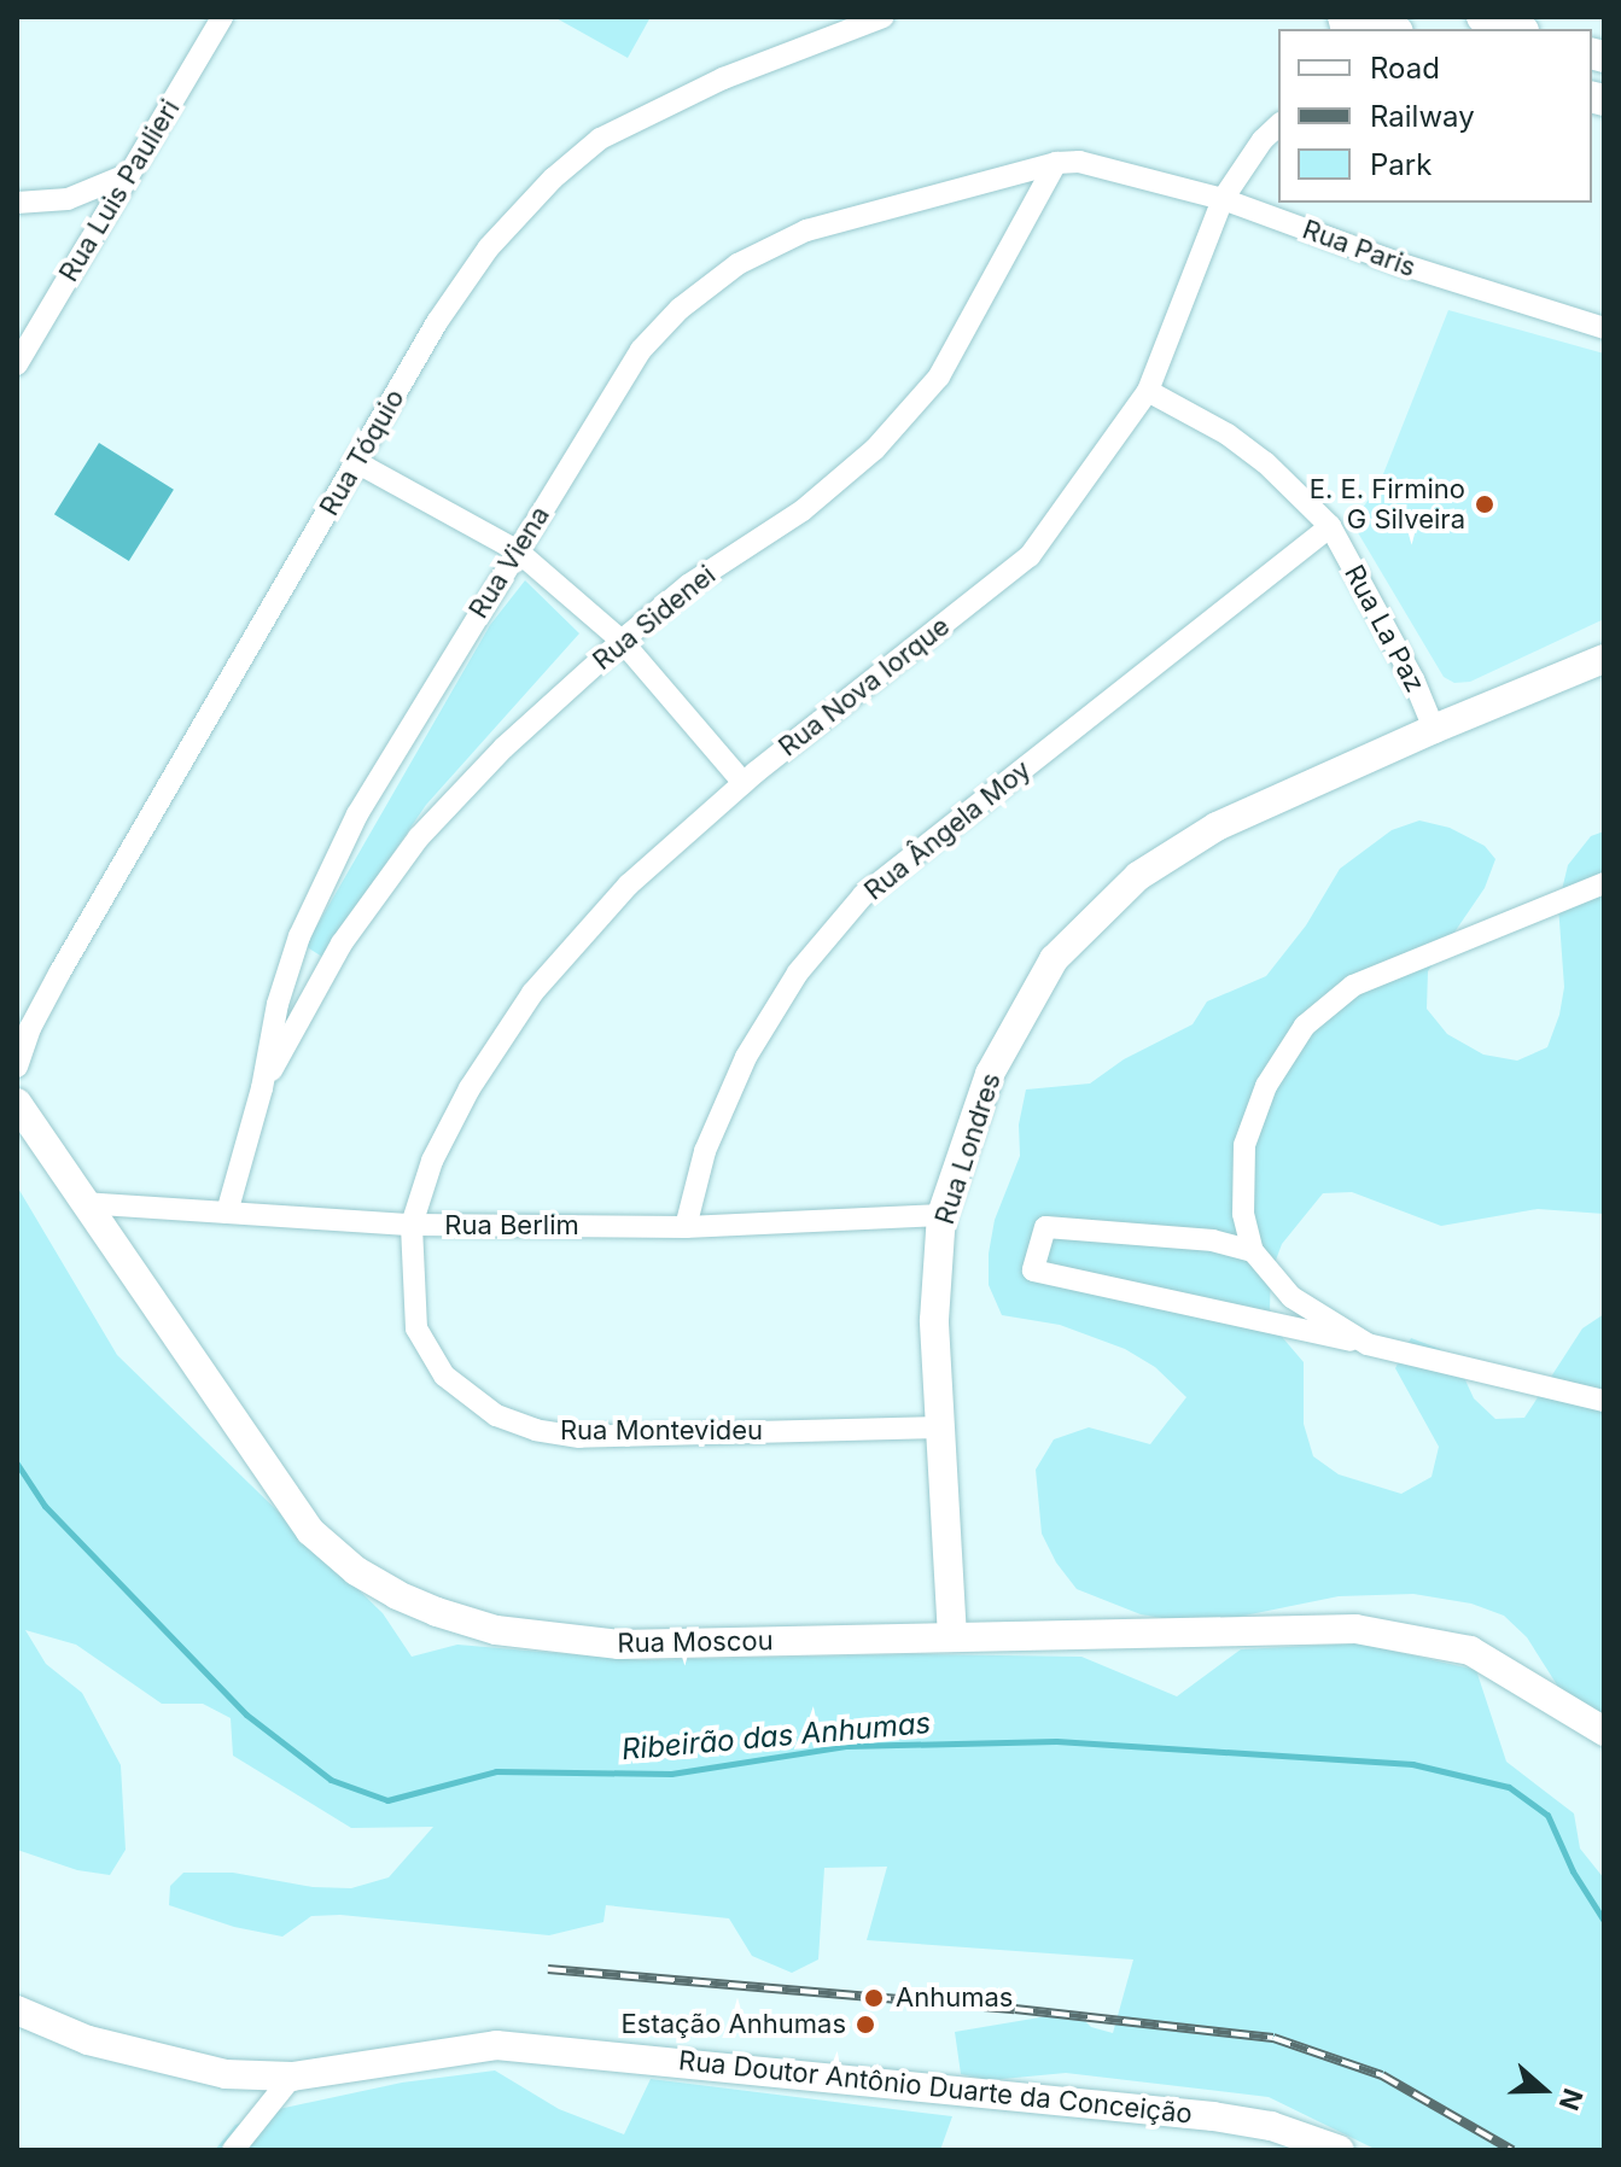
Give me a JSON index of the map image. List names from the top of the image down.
{
  "streets": {
    "street": [
      "Rua Luis Paulieri",
      "Rua Paris",
      "Rua Tóquio",
      "Rua Viena",
      "Rua Sidenei",
      "Rua La Paz",
      "Rua Nova Iorque",
      "Rua Ângela Moy",
      "Rua Londres",
      "Rua Berlim",
      "Rua Montevideu",
      "Rua Moscou",
      "Rua Doutor Antônio Duarte da Conceição"
    ]
  },
  "crossings": [
    ["Rua Paris", "Rua Viena"],
    ["Rua Paris", "Rua Sidenei"],
    ["Rua Paris", "Rua Nova Iorque"],
    ["Rua Viena", "Rua Sidenei"],
    ["Rua Viena", "Rua Berlim"],
    ["Rua La Paz", "Rua Nova Iorque"],
    ["Rua La Paz", "Rua Ângela Moy"],
    ["Rua La Paz", "Rua Londres"],
    ["Rua Nova Iorque", "Rua Berlim"],
    ["Rua Nova Iorque", "Rua Montevideu"],
    ["Rua Ângela Moy", "Rua Berlim"],
    ["Rua Londres", "Rua Berlim"],
    ["Rua Londres", "Rua Montevideu"],
    ["Rua Londres", "Rua Moscou"],
    ["Rua Berlim", "Rua Montevideu"],
    ["Rua Berlim", "Rua Moscou"]
  ],
  "water": ["Ribeirão das Anhumas"],
  "places": ["E. E. Firmino G Silveira", "Anhumas", "Estação Anhumas"],
  "legend": ["Road", "Railway", "Park"],
  "north": "right"
}
